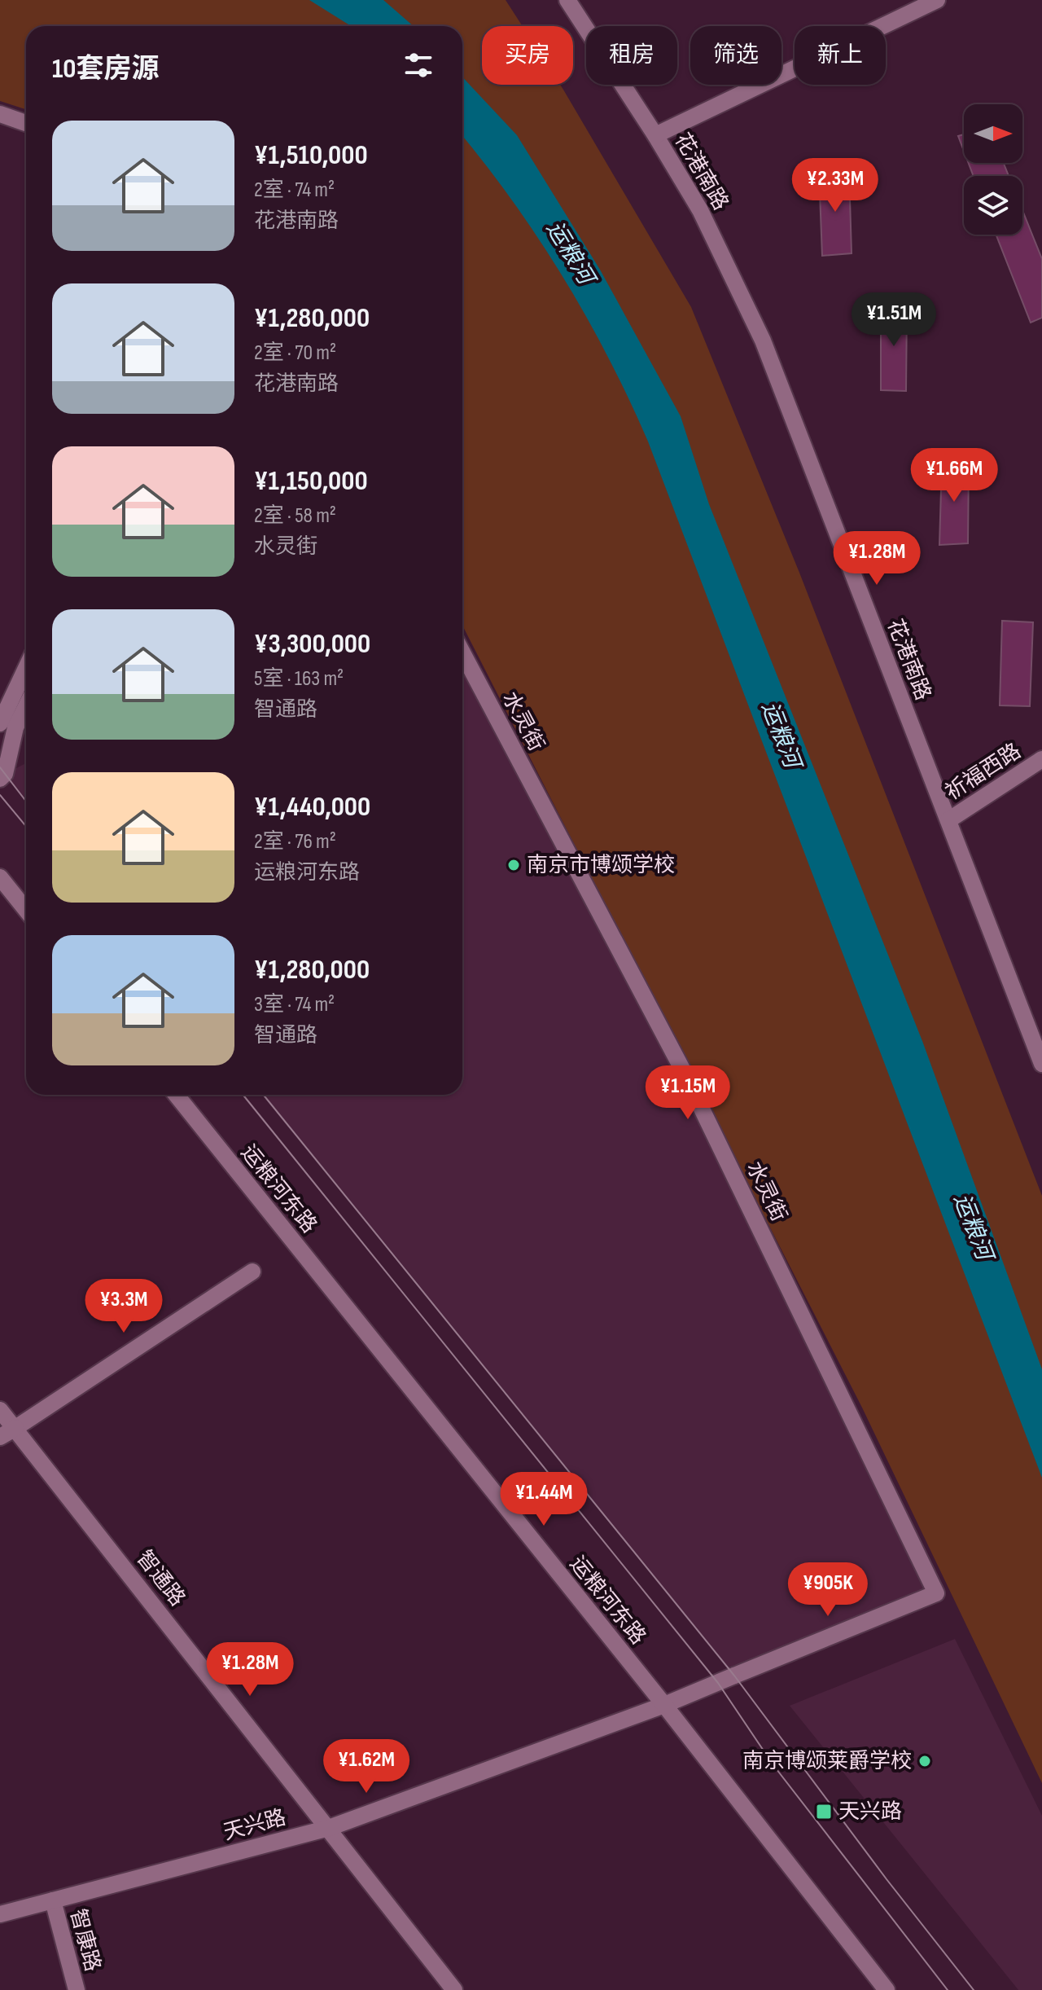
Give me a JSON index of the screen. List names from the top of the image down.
{
  "streets": {
    "street": [
      "花港南路",
      "水灵街",
      "祈福西路",
      "运粮河东路",
      "智通路",
      "天兴路",
      "智康路"
    ]
  },
  "crossings": [
    ["花港南路", "祈福西路"],
    ["水灵街", "天兴路"],
    ["运粮河东路", "天兴路"],
    ["智通路", "天兴路"],
    ["天兴路", "智康路"]
  ],
  "water": ["运粮河"],
  "places": {
    "other": ["南京市博颂学校", "南京博颂莱爵学校"],
    "transit": ["天兴路"]
  },
  "north": "right",
  "page": {
    "chip": [
      "买房",
      "租房",
      "筛选",
      "新上"
    ],
    "heading": "10套房源",
    "list": [
      {
        "name": "¥1,510,000",
        "note": "2室 · 74 m² · 花港南路"
      },
      {
        "name": "¥1,280,000",
        "note": "2室 · 70 m² · 花港南路"
      },
      {
        "name": "¥1,150,000",
        "note": "2室 · 58 m² · 水灵街"
      },
      {
        "name": "¥3,300,000",
        "note": "5室 · 163 m² · 智通路"
      },
      {
        "name": "¥1,440,000",
        "note": "2室 · 76 m² · 运粮河东路"
      },
      {
        "name": "¥1,280,000",
        "note": "3室 · 74 m² · 智通路"
      }
    ],
    "price": [
      "¥2.33M",
      "¥1.51M",
      "¥1.66M",
      "¥1.28M",
      "¥1.15M",
      "¥3.3M",
      "¥1.44M",
      "¥905K",
      "¥1.28M",
      "¥1.62M"
    ]
  }
}
